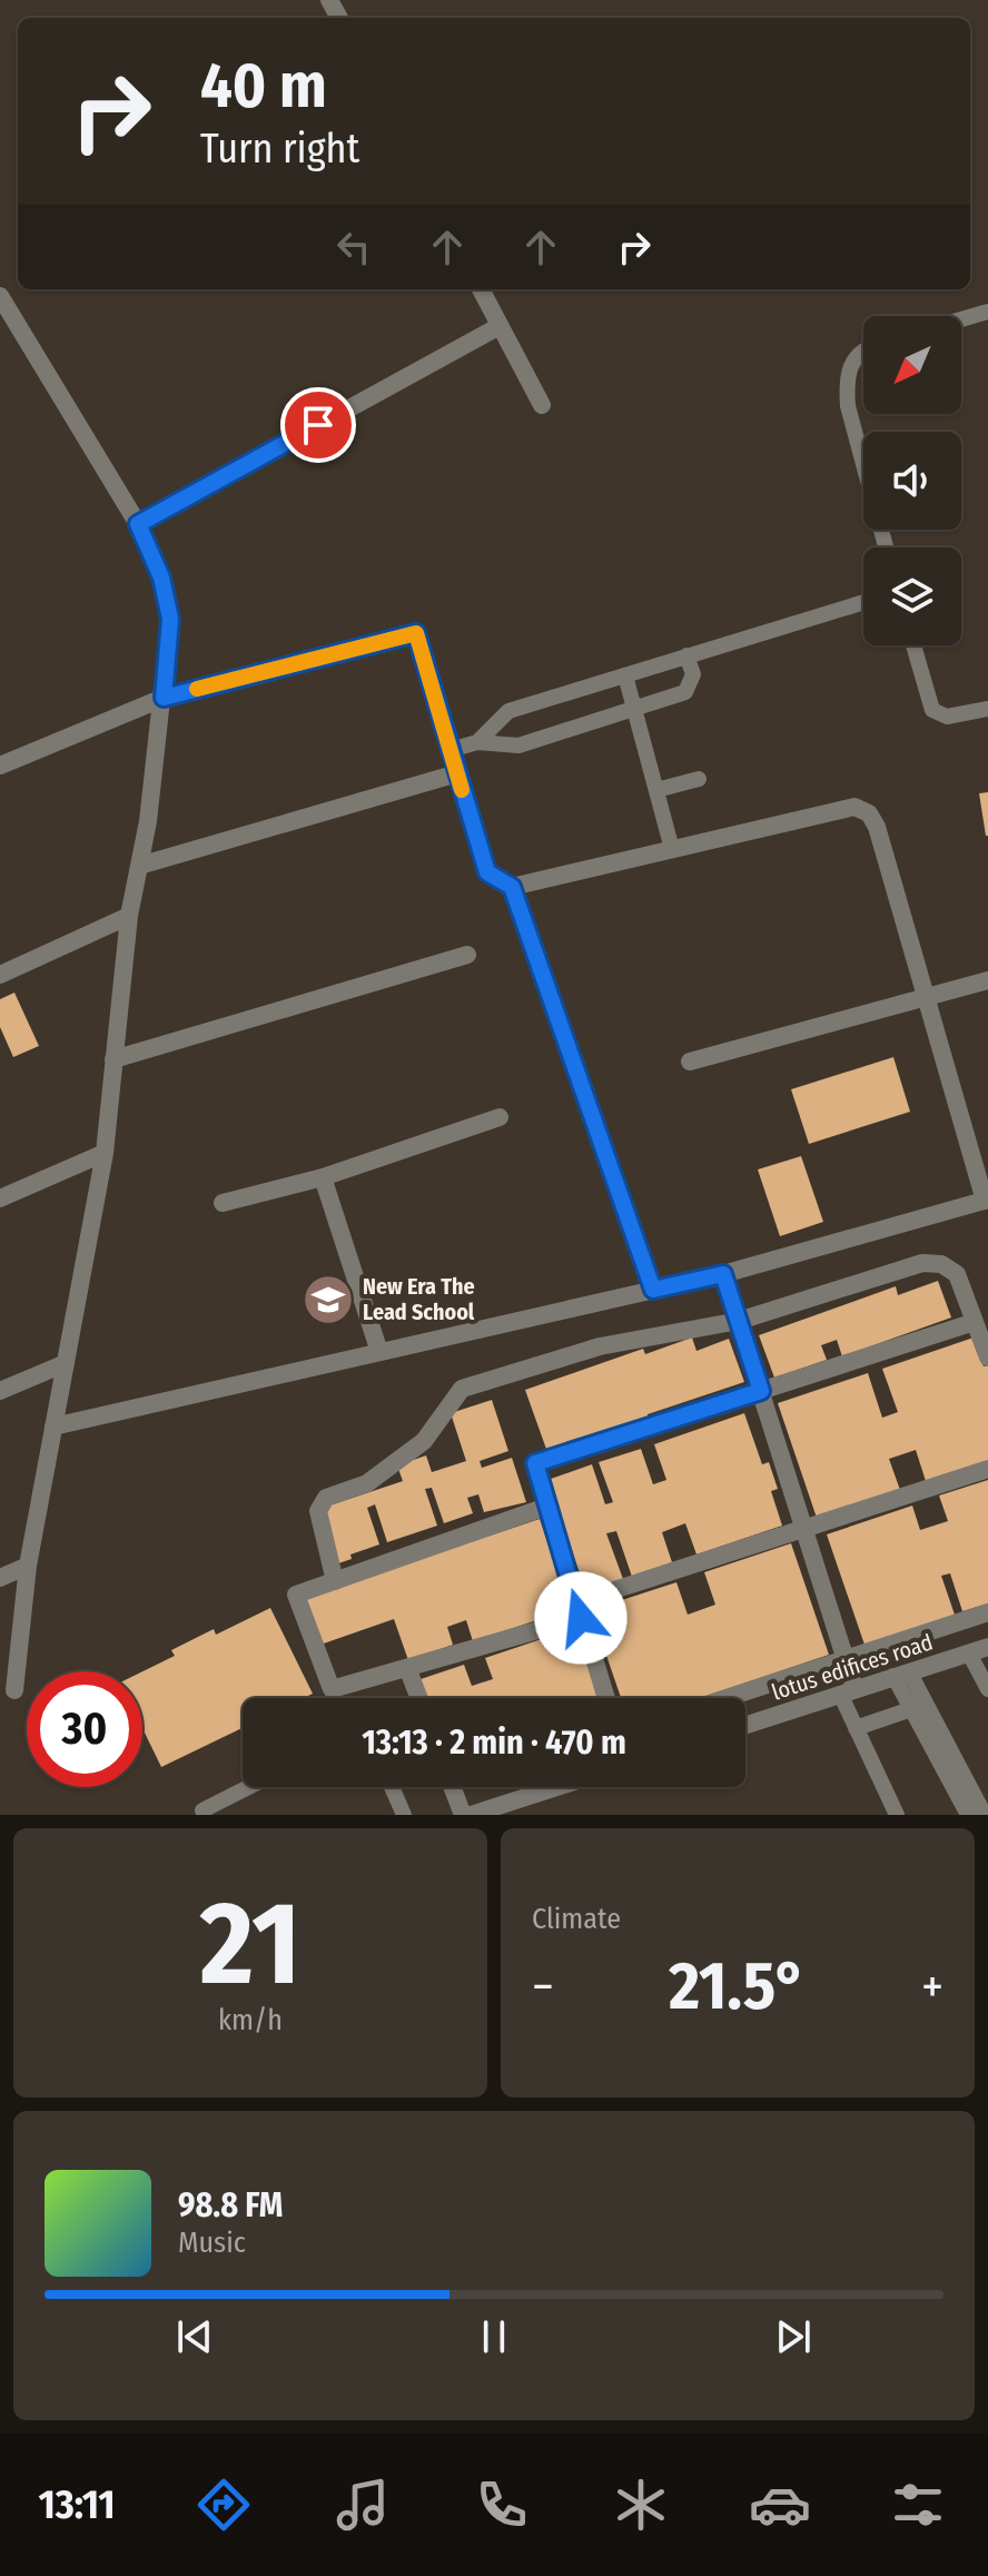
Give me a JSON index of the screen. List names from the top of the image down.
{
  "streets": {
    "street": ["lotus edifices road"]
  },
  "places": {
    "school or university": ["New Era The Lead School"]
  },
  "north": "bottom left",
  "page": {
    "turn": ["40 m", "Turn right"],
    "limit": "30",
    "trip": "13:13 · 2 min · 470 m",
    "tile": [
      ["21", "km/h"],
      "Climate"
    ],
    "heat": ["−", "21.5°", "+"],
    "song": ["98.8 FM", "Music"],
    "tabs": "13:11"
  }
}
